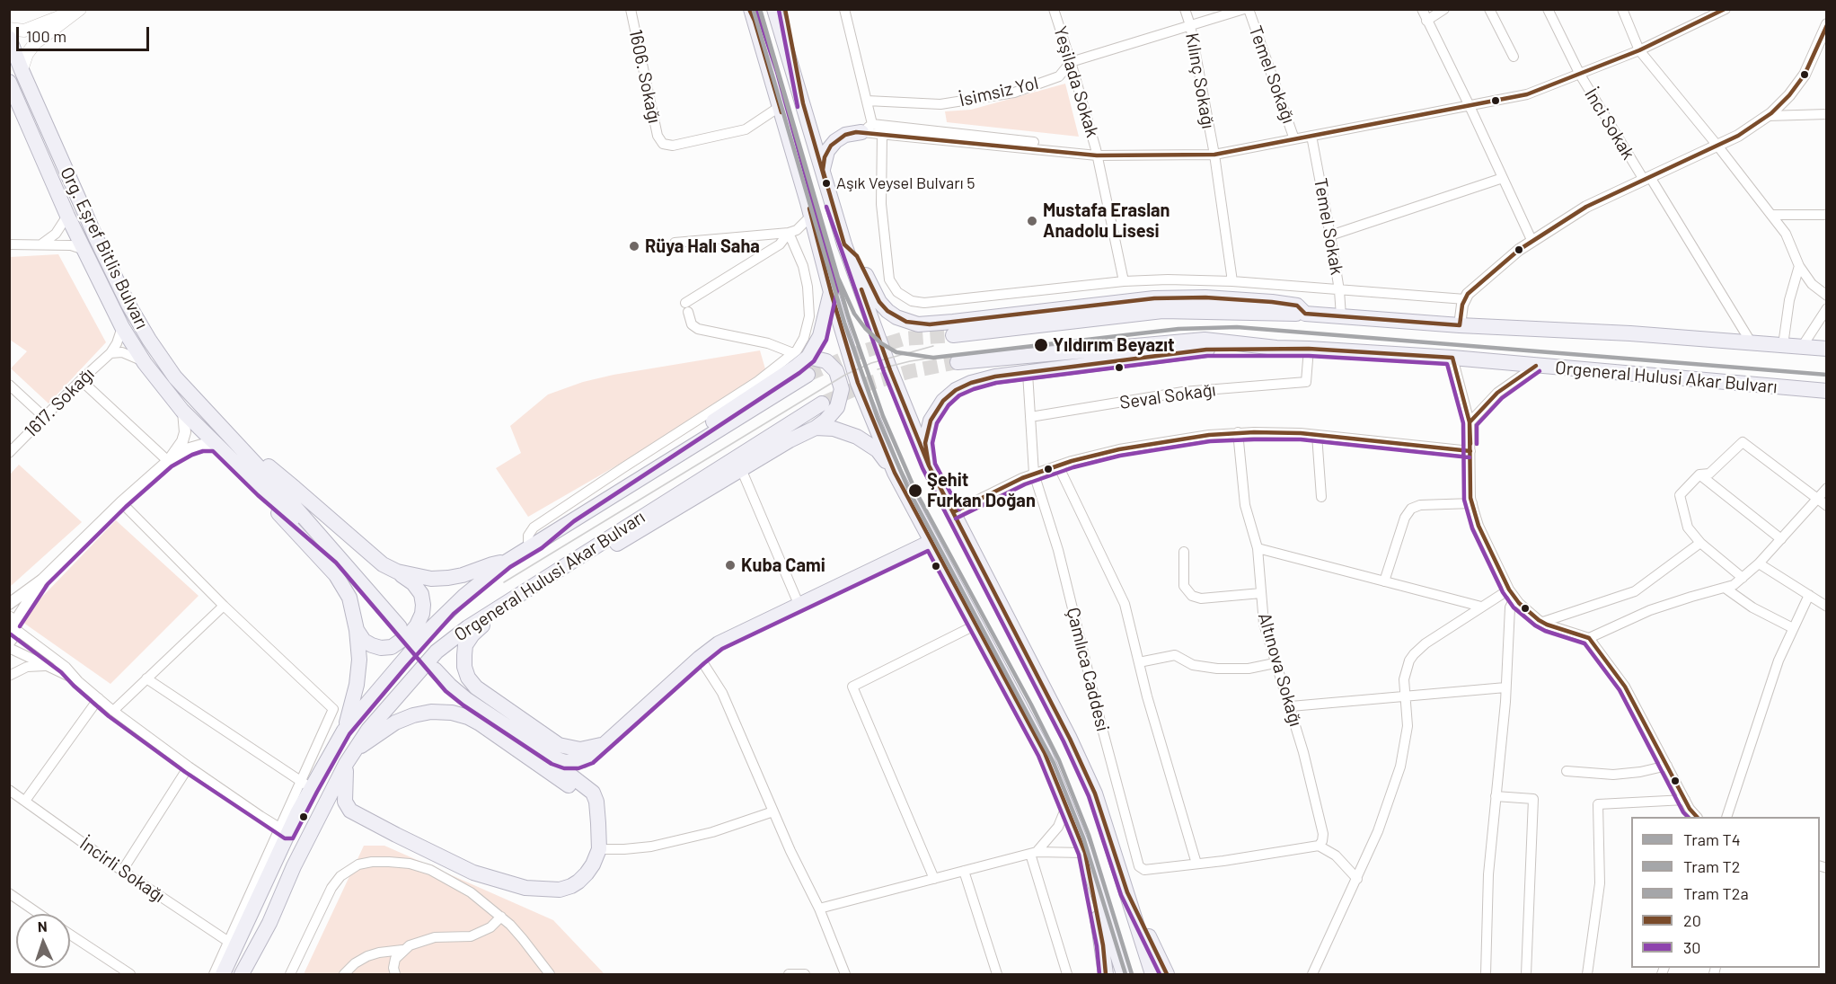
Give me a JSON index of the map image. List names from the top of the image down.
{
  "streets": {
    "main road": ["Org. Eşref Bitlis Bulvarı", "Orgeneral Hulusi Akar Bulvarı"],
    "street": [
      "Temel Sokağı",
      "1606. Sokağı",
      "Kılınç Sokağı",
      "Yeşilada Sokak",
      "İsimsiz Yol",
      "İnci Sokak",
      "Temel Sokak",
      "Seval Sokağı",
      "1617. Sokağı",
      "Çamlıca Caddesi",
      "Altınova Sokağı",
      "İncirli Sokağı"
    ]
  },
  "crossings": [
    ["Temel Sokağı", "İsimsiz Yol"],
    ["Kılınç Sokağı", "İsimsiz Yol"],
    ["Yeşilada Sokak", "İsimsiz Yol"],
    ["Org. Eşref Bitlis Bulvarı", "1617. Sokağı"],
    ["Orgeneral Hulusi Akar Bulvarı", "Seval Sokağı"],
    ["Orgeneral Hulusi Akar Bulvarı", "İncirli Sokağı"],
    ["Seval Sokağı", "Çamlıca Caddesi"]
  ],
  "places": [
    "Aşık Veysel Bulvarı 5",
    "Mustafa Eraslan Anadolu Lisesi",
    "Rüya Halı Saha",
    "Yıldırım Beyazıt",
    "Şehit Furkan Doğan",
    "Kuba Cami"
  ],
  "lines": [
    "tram line T4",
    "transit line 20",
    "transit line 30",
    "tram line T2",
    "tram line T2a"
  ],
  "legend": [
    "Tram T4",
    "Tram T2",
    "Tram T2a",
    "20",
    "30"
  ],
  "scale_bar": "100 m",
  "north": "top"
}
